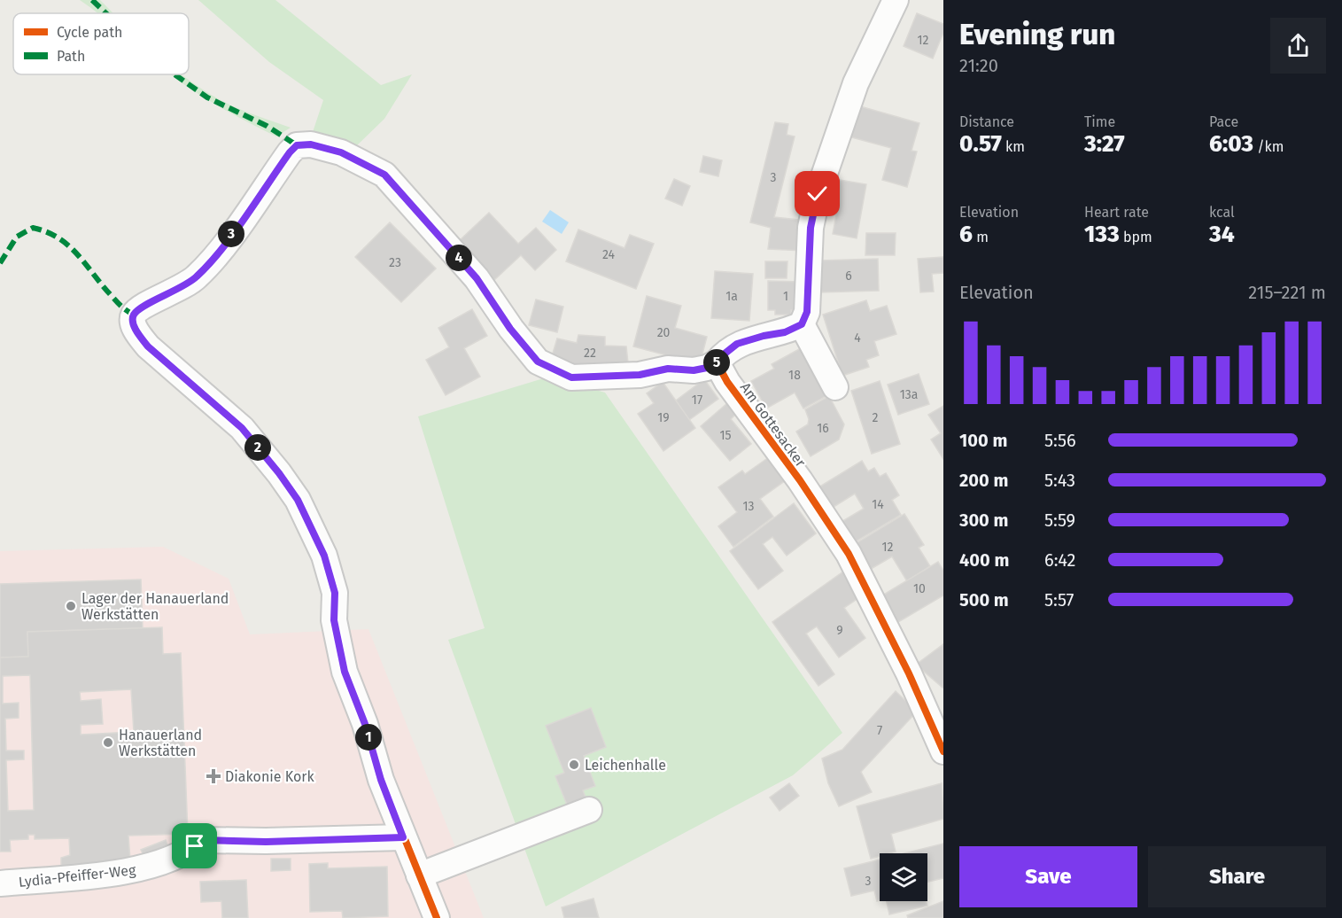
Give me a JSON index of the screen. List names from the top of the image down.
{
  "streets": {
    "street": ["Am Gottesacker", "Lydia-Pfeiffer-Weg"]
  },
  "places": {
    "other": ["Lager der Hanauerland Werkstätten", "Hanauerland Werkstätten", "Leichenhalle"],
    "health": ["Diakonie Kork"]
  },
  "house_numbers": [
    "12",
    "3",
    "24",
    "23",
    "6",
    "1a",
    "1",
    "20",
    "4",
    "22",
    "18",
    "13a",
    "17",
    "19",
    "2",
    "16",
    "15",
    "14",
    "13",
    "12",
    "10",
    "9",
    "7",
    "3"
  ],
  "legend": ["Cycle path", "Path"],
  "page": {
    "heading": ["Evening run", "21:20"],
    "stats": [
      ["Distance", "0.57 km"],
      ["Time", "3:27"],
      ["Pace", "6:03 /km"],
      ["Elevation", "6 m"],
      ["Heart rate", "133 bpm"],
      ["kcal", "34"]
    ],
    "pins": [
      "3",
      "4",
      "5",
      "2",
      "1"
    ],
    "chart": ["Elevation", "215–221 m"],
    "list": [
      {
        "name": "100 m",
        "note": "5:56"
      },
      {
        "name": "200 m",
        "note": "5:43"
      },
      {
        "name": "300 m",
        "note": "5:59"
      },
      {
        "name": "400 m",
        "note": "6:42"
      },
      {
        "name": "500 m",
        "note": "5:57"
      }
    ],
    "buttons": ["Save", "Share"]
  }
}
